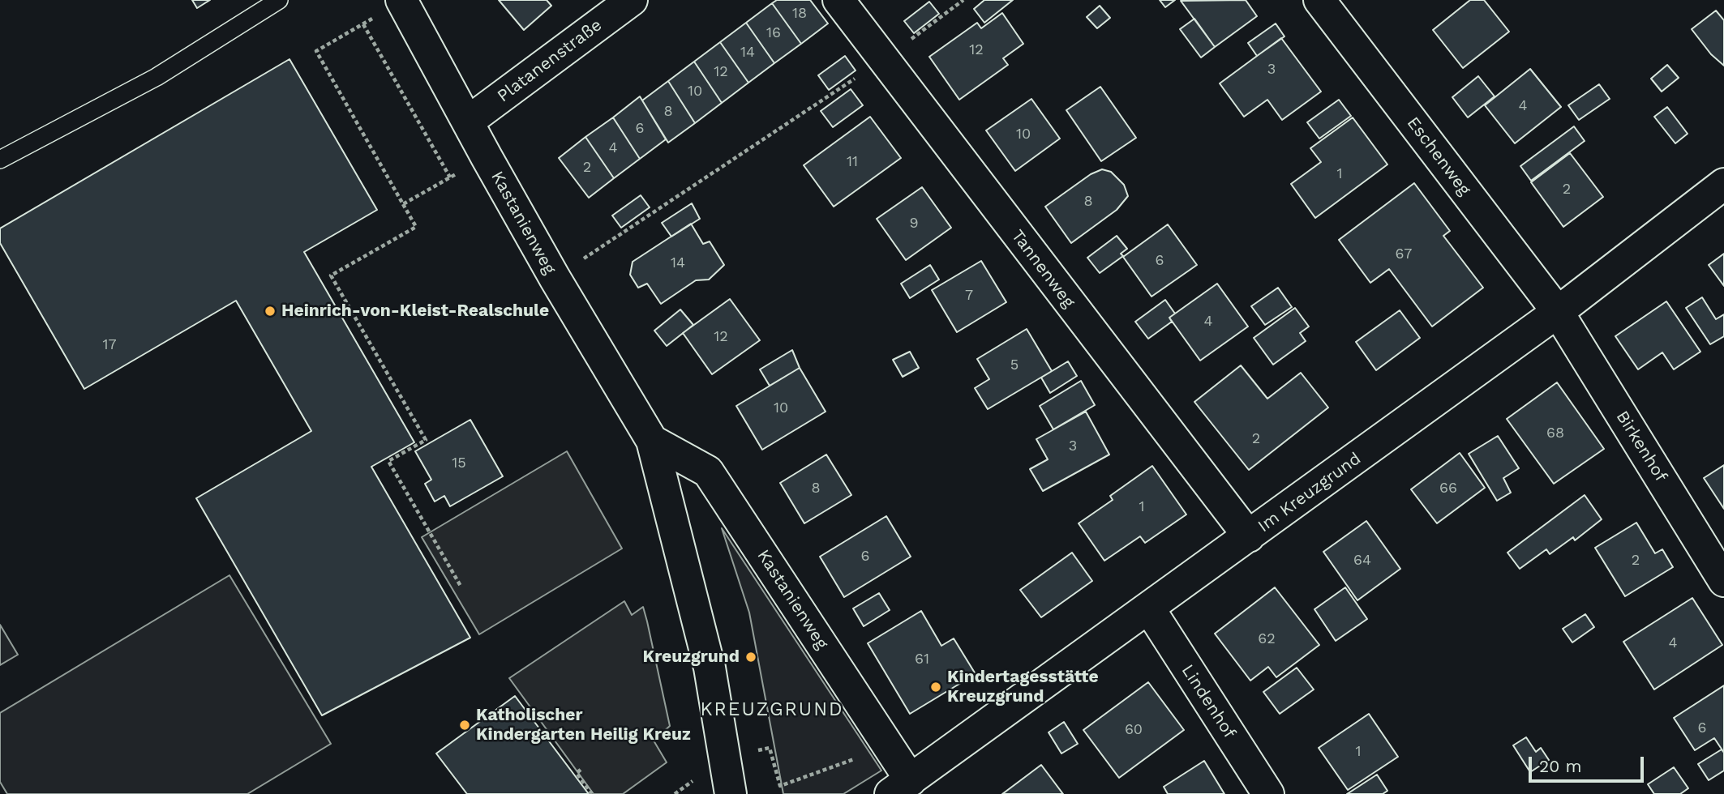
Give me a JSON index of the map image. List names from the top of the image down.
{
  "streets": {
    "street": [
      "Platanenstraße",
      "Eschenweg",
      "Kastanienweg",
      "Tannenweg",
      "Birkenhof",
      "Im Kreuzgrund",
      "Lindenhof"
    ]
  },
  "crossings": [
    ["Platanenstraße", "Kastanienweg"],
    ["Eschenweg", "Birkenhof"],
    ["Eschenweg", "Im Kreuzgrund"],
    ["Kastanienweg", "Im Kreuzgrund"],
    ["Tannenweg", "Im Kreuzgrund"],
    ["Birkenhof", "Im Kreuzgrund"],
    ["Im Kreuzgrund", "Lindenhof"]
  ],
  "districts": ["KREUZGRUND"],
  "places": [
    "Heinrich-von-Kleist-Realschule",
    "Kreuzgrund",
    "Kindertagesstätte Kreuzgrund",
    "Katholischer Kindergarten Heilig Kreuz"
  ],
  "house_numbers": [
    "18",
    "16",
    "12",
    "14",
    "3",
    "12",
    "10",
    "4",
    "8",
    "6",
    "10",
    "4",
    "11",
    "2",
    "1",
    "2",
    "8",
    "9",
    "67",
    "6",
    "14",
    "7",
    "4",
    "12",
    "17",
    "5",
    "10",
    "68",
    "2",
    "3",
    "15",
    "8",
    "66",
    "1",
    "6",
    "64",
    "2",
    "62",
    "4",
    "61",
    "6",
    "60",
    "1"
  ],
  "scale_bar": "20 m"
}
